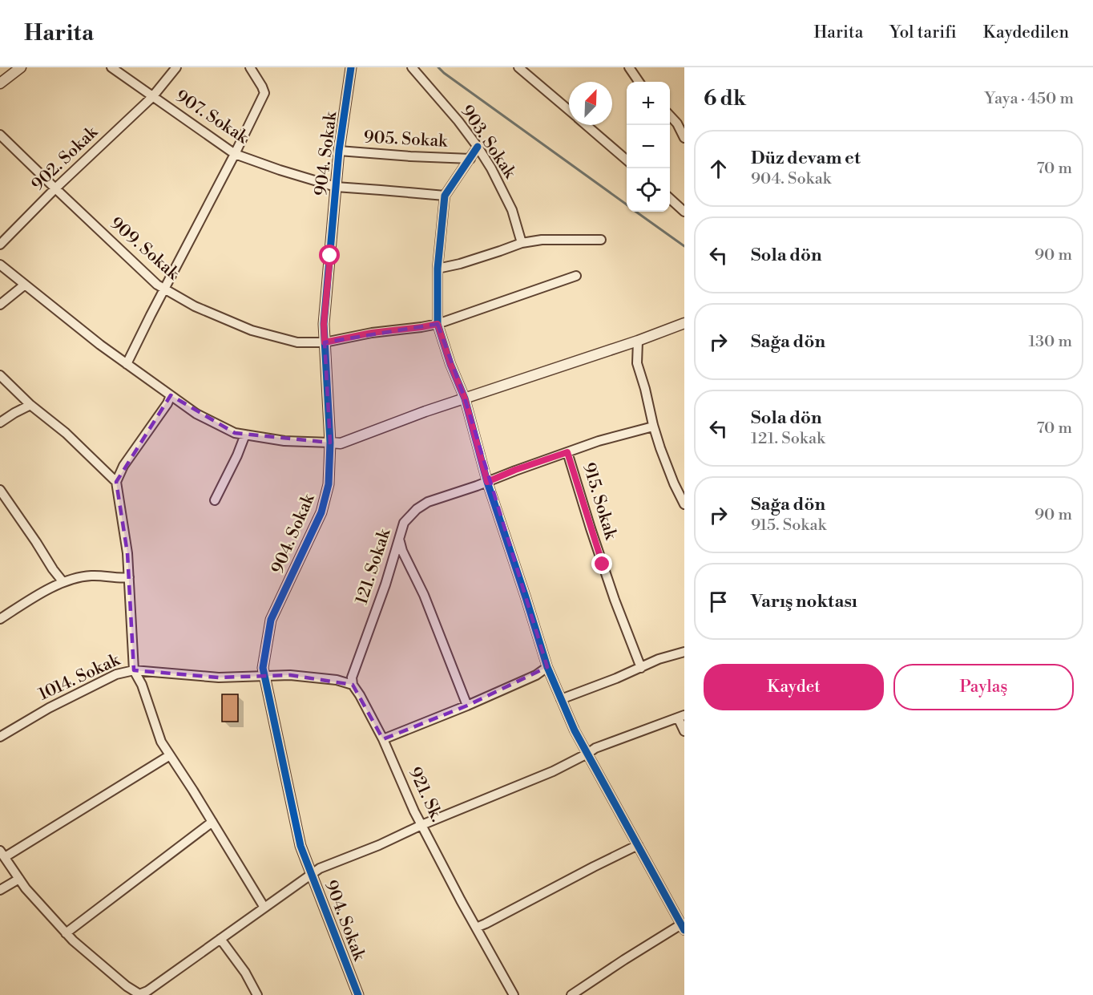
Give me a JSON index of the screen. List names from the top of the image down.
{
  "streets": {
    "street": [
      "907. Sokak",
      "905. Sokak",
      "903. Sokak",
      "904. Sokak",
      "902. Sokak",
      "909. Sokak",
      "915. Sokak",
      "121. Sokak",
      "1014. Sokak",
      "921. Sk."
    ]
  },
  "crossings": [
    ["907. Sokak", "904. Sokak"],
    ["907. Sokak", "902. Sokak"],
    ["905. Sokak", "904. Sokak"],
    ["904. Sokak", "909. Sokak"],
    ["904. Sokak", "1014. Sokak"],
    ["902. Sokak", "909. Sokak"],
    ["915. Sokak", "121. Sokak"],
    ["121. Sokak", "921. Sk."]
  ],
  "north": "top right",
  "page": {
    "header": "Harita",
    "nav": ["Harita", "Yol tarifi", "Kaydedilen"],
    "heading": ["6 dk", "Yaya · 450 m"],
    "map_buttons": ["+", "−"],
    "list": [
      ["Düz devam et", "904. Sokak", "70 m"],
      ["Sola dön", "90 m"],
      ["Sağa dön", "130 m"],
      ["Sola dön", "121. Sokak", "70 m"],
      ["Sağa dön", "915. Sokak", "90 m"],
      "Varış noktası"
    ],
    "buttons": ["Kaydet", "Paylaş"]
  }
}
